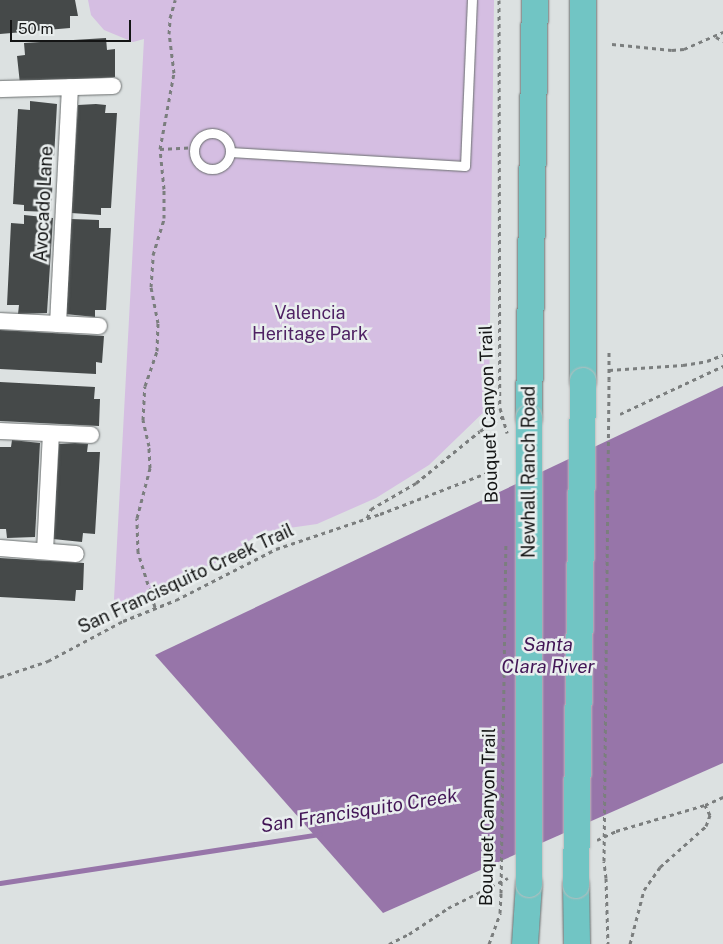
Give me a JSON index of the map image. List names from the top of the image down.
{
  "streets": {
    "main road": ["Newhall Ranch Road"],
    "street": ["Avocado Lane"],
    "path": ["Bouquet Canyon Trail", "San Francisquito Creek Trail"]
  },
  "water": ["Santa Clara River", "San Francisquito Creek"],
  "parks": ["Valencia Heritage Park"],
  "scale_bar": "50 m"
}
